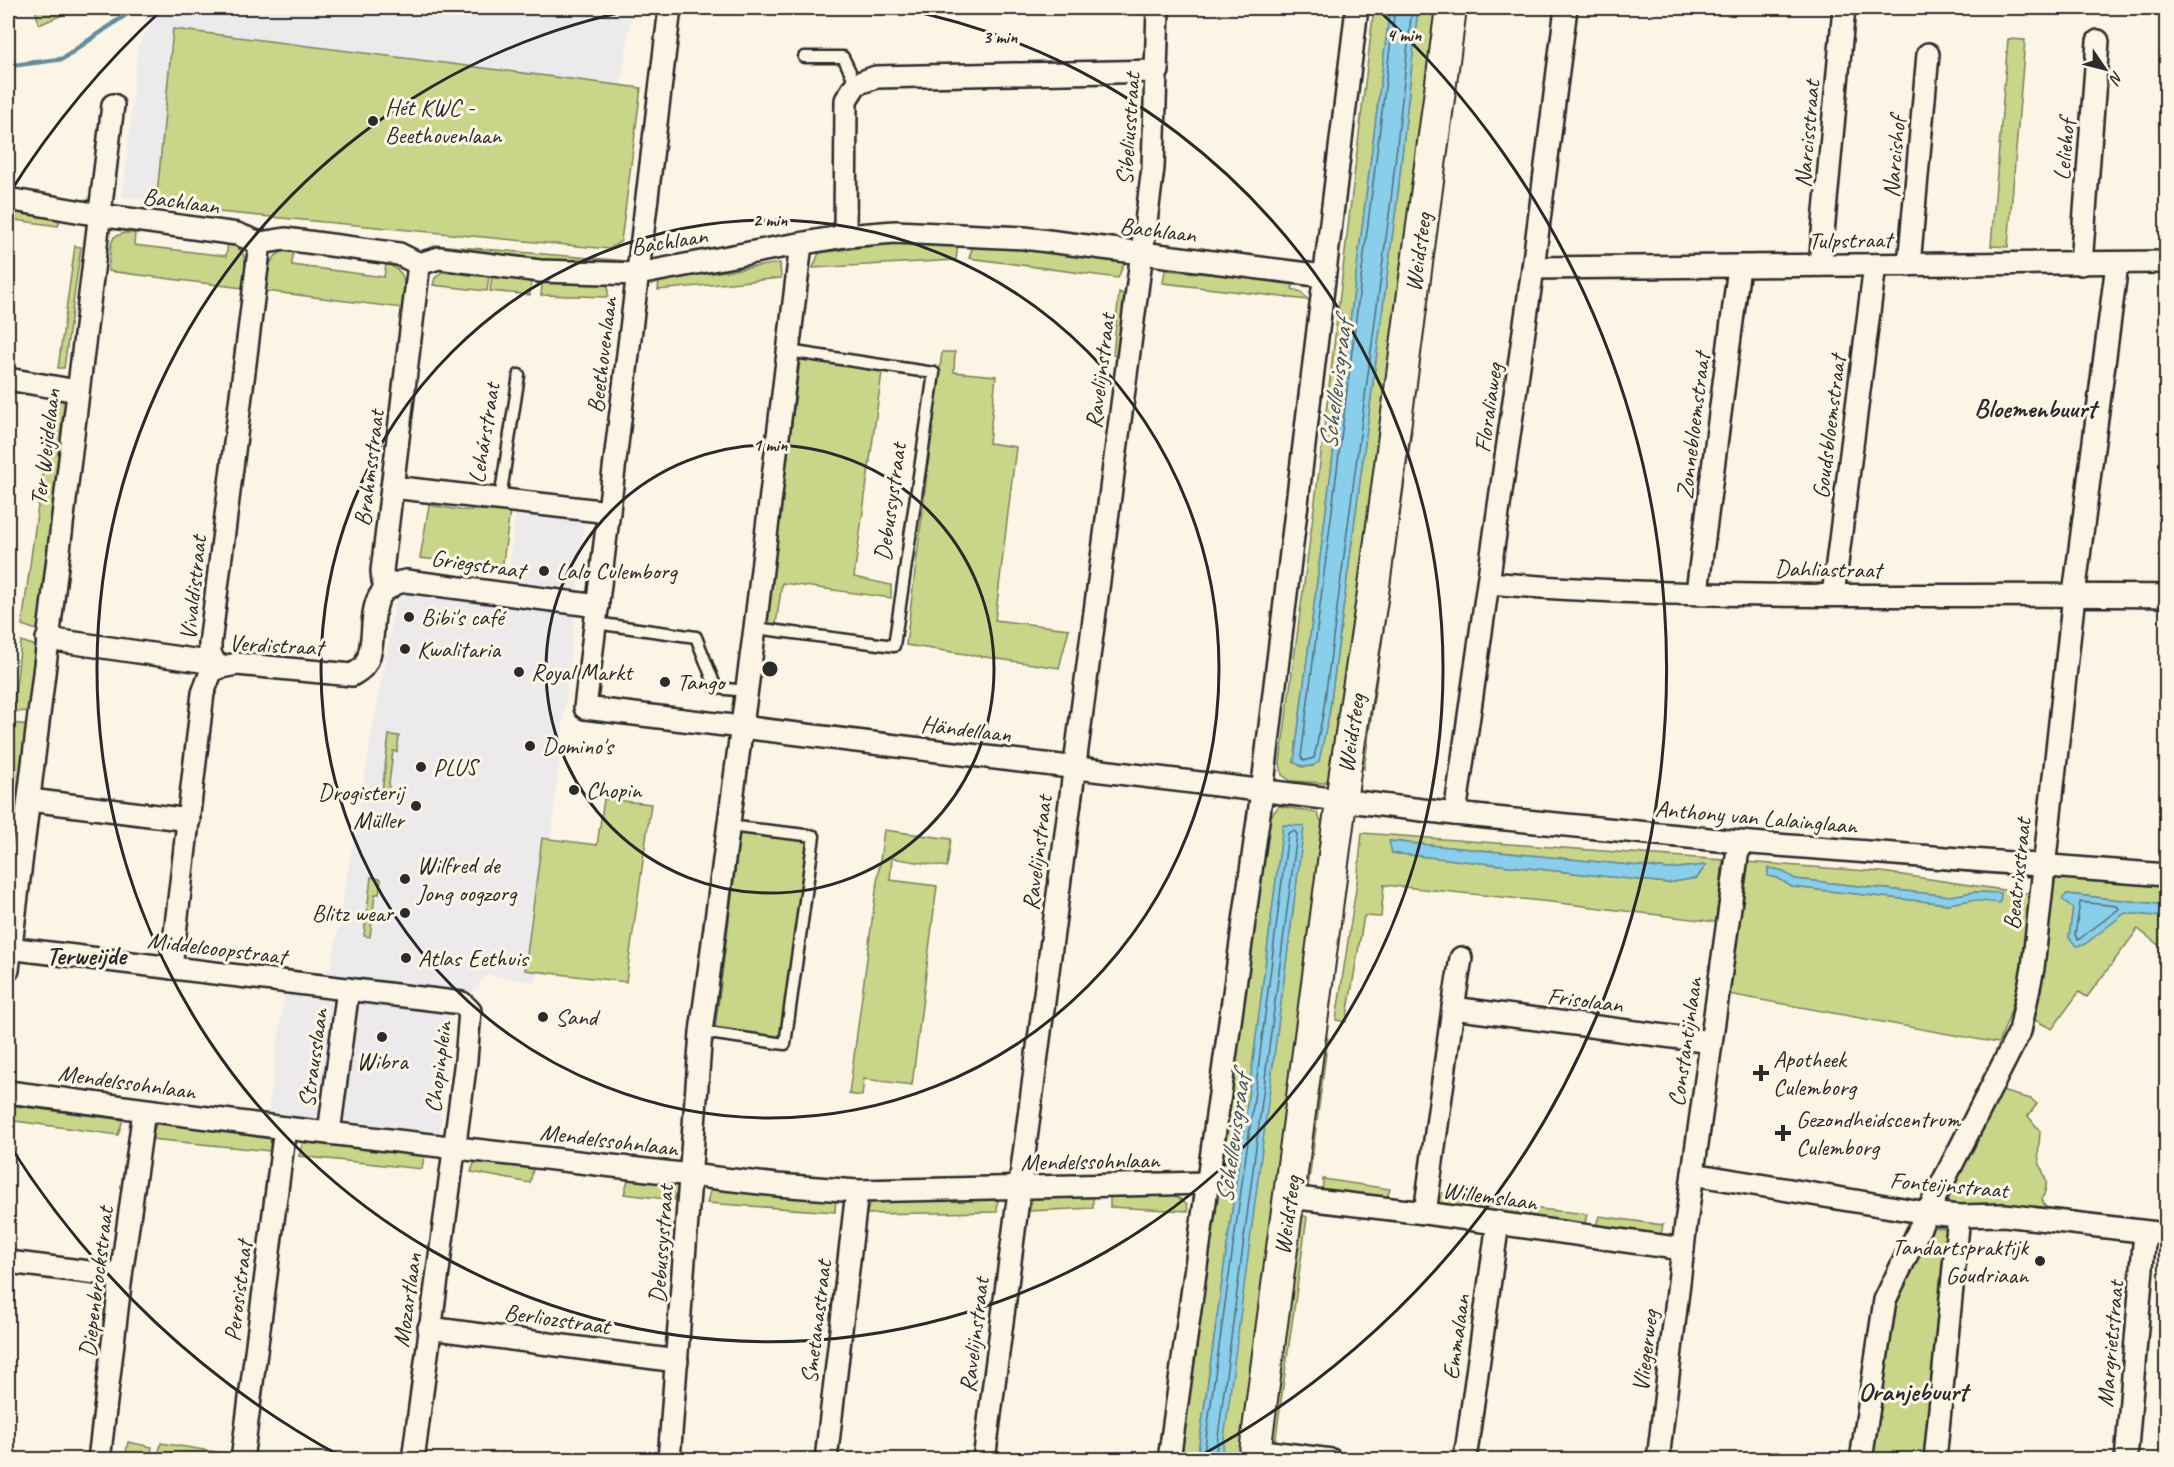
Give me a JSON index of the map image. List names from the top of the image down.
{
  "streets": {
    "street": [
      "Sibeliusstraat",
      "Narcisstraat",
      "Leliehof",
      "Narcishof",
      "Bachlaan",
      "Tulpstraat",
      "Weidsteeg",
      "Beethovenlaan",
      "Ravelijnstraat",
      "Floraliaweg",
      "Zonnebloemstraat",
      "Goudsbloemstraat",
      "Lehárstraat",
      "Ter Weijdelaan",
      "Brahmsstraat",
      "Debussystraat",
      "Griegstraat",
      "Dahliastraat",
      "Vivaldistraat",
      "Verdistraat",
      "Händellaan",
      "Anthony van Lalainglaan",
      "Beatrixstraat",
      "Middelcoopstraat",
      "Frisolaan",
      "Constantijnlaan",
      "Strausslaan",
      "Chopinplein",
      "Mendelssohnlaan",
      "Fonteijnstraat",
      "Willemslaan",
      "Diepenbrockstraat",
      "Perosistraat",
      "Mozartlaan",
      "Berliozstraat",
      "Smetanastraat",
      "Emmalaan",
      "Margrietstraat",
      "Vliegerweg"
    ]
  },
  "crossings": [
    ["Sibeliusstraat", "Bachlaan"],
    ["Sibeliusstraat", "Ravelijnstraat"],
    ["Narcisstraat", "Tulpstraat"],
    ["Leliehof", "Tulpstraat"],
    ["Narcishof", "Tulpstraat"],
    ["Bachlaan", "Beethovenlaan"],
    ["Bachlaan", "Ravelijnstraat"],
    ["Bachlaan", "Ter Weijdelaan"],
    ["Bachlaan", "Brahmsstraat"],
    ["Bachlaan", "Debussystraat"],
    ["Bachlaan", "Vivaldistraat"],
    ["Tulpstraat", "Floraliaweg"],
    ["Tulpstraat", "Zonnebloemstraat"],
    ["Tulpstraat", "Goudsbloemstraat"],
    ["Tulpstraat", "Beatrixstraat"],
    ["Weidsteeg", "Händellaan"],
    ["Weidsteeg", "Anthony van Lalainglaan"],
    ["Weidsteeg", "Willemslaan"],
    ["Beethovenlaan", "Lehárstraat"],
    ["Beethovenlaan", "Griegstraat"],
    ["Beethovenlaan", "Händellaan"],
    ["Ravelijnstraat", "Händellaan"],
    ["Ravelijnstraat", "Mendelssohnlaan"],
    ["Floraliaweg", "Dahliastraat"],
    ["Floraliaweg", "Anthony van Lalainglaan"],
    ["Zonnebloemstraat", "Dahliastraat"],
    ["Goudsbloemstraat", "Dahliastraat"],
    ["Lehárstraat", "Brahmsstraat"],
    ["Ter Weijdelaan", "Verdistraat"],
    ["Ter Weijdelaan", "Middelcoopstraat"],
    ["Brahmsstraat", "Griegstraat"],
    ["Brahmsstraat", "Verdistraat"],
    ["Debussystraat", "Händellaan"],
    ["Debussystraat", "Mendelssohnlaan"],
    ["Debussystraat", "Berliozstraat"],
    ["Griegstraat", "Verdistraat"],
    ["Dahliastraat", "Beatrixstraat"],
    ["Vivaldistraat", "Verdistraat"],
    ["Vivaldistraat", "Middelcoopstraat"],
    ["Händellaan", "Anthony van Lalainglaan"],
    ["Anthony van Lalainglaan", "Beatrixstraat"],
    ["Anthony van Lalainglaan", "Constantijnlaan"],
    ["Beatrixstraat", "Fonteijnstraat"],
    ["Middelcoopstraat", "Strausslaan"],
    ["Middelcoopstraat", "Chopinplein"],
    ["Frisolaan", "Constantijnlaan"],
    ["Constantijnlaan", "Fonteijnstraat"],
    ["Constantijnlaan", "Willemslaan"],
    ["Constantijnlaan", "Vliegerweg"],
    ["Strausslaan", "Chopinplein"],
    ["Strausslaan", "Mendelssohnlaan"],
    ["Chopinplein", "Mendelssohnlaan"],
    ["Chopinplein", "Mozartlaan"],
    ["Mendelssohnlaan", "Diepenbrockstraat"],
    ["Mendelssohnlaan", "Perosistraat"],
    ["Mendelssohnlaan", "Mozartlaan"],
    ["Mendelssohnlaan", "Smetanastraat"],
    ["Fonteijnstraat", "Margrietstraat"],
    ["Willemslaan", "Emmalaan"],
    ["Willemslaan", "Vliegerweg"],
    ["Mozartlaan", "Berliozstraat"]
  ],
  "districts": ["Bloemenbuurt", "Terweijde", "Oranjebuurt"],
  "water": ["Schellevisgraaf"],
  "places": {
    "other": [
      "Hét KWC - Beethovenlaan",
      "Lalo Culemborg",
      "Bibi's café",
      "Kwalitaria",
      "Royal Markt",
      "Tango",
      "Domino's",
      "PLUS",
      "Chopin",
      "Drogisterij Müller",
      "Wilfred de Jong oogzorg",
      "Blitz wear",
      "Atlas Eethuis",
      "Sand",
      "Wibra",
      "Tandartspraktijk Goudriaan"
    ],
    "health": ["Apotheek Culemborg", "Gezondheidscentrum Culemborg"]
  },
  "north": "bottom right",
  "rings": [
    "4 min",
    "3 min",
    "2 min",
    "1 min"
  ]
}
